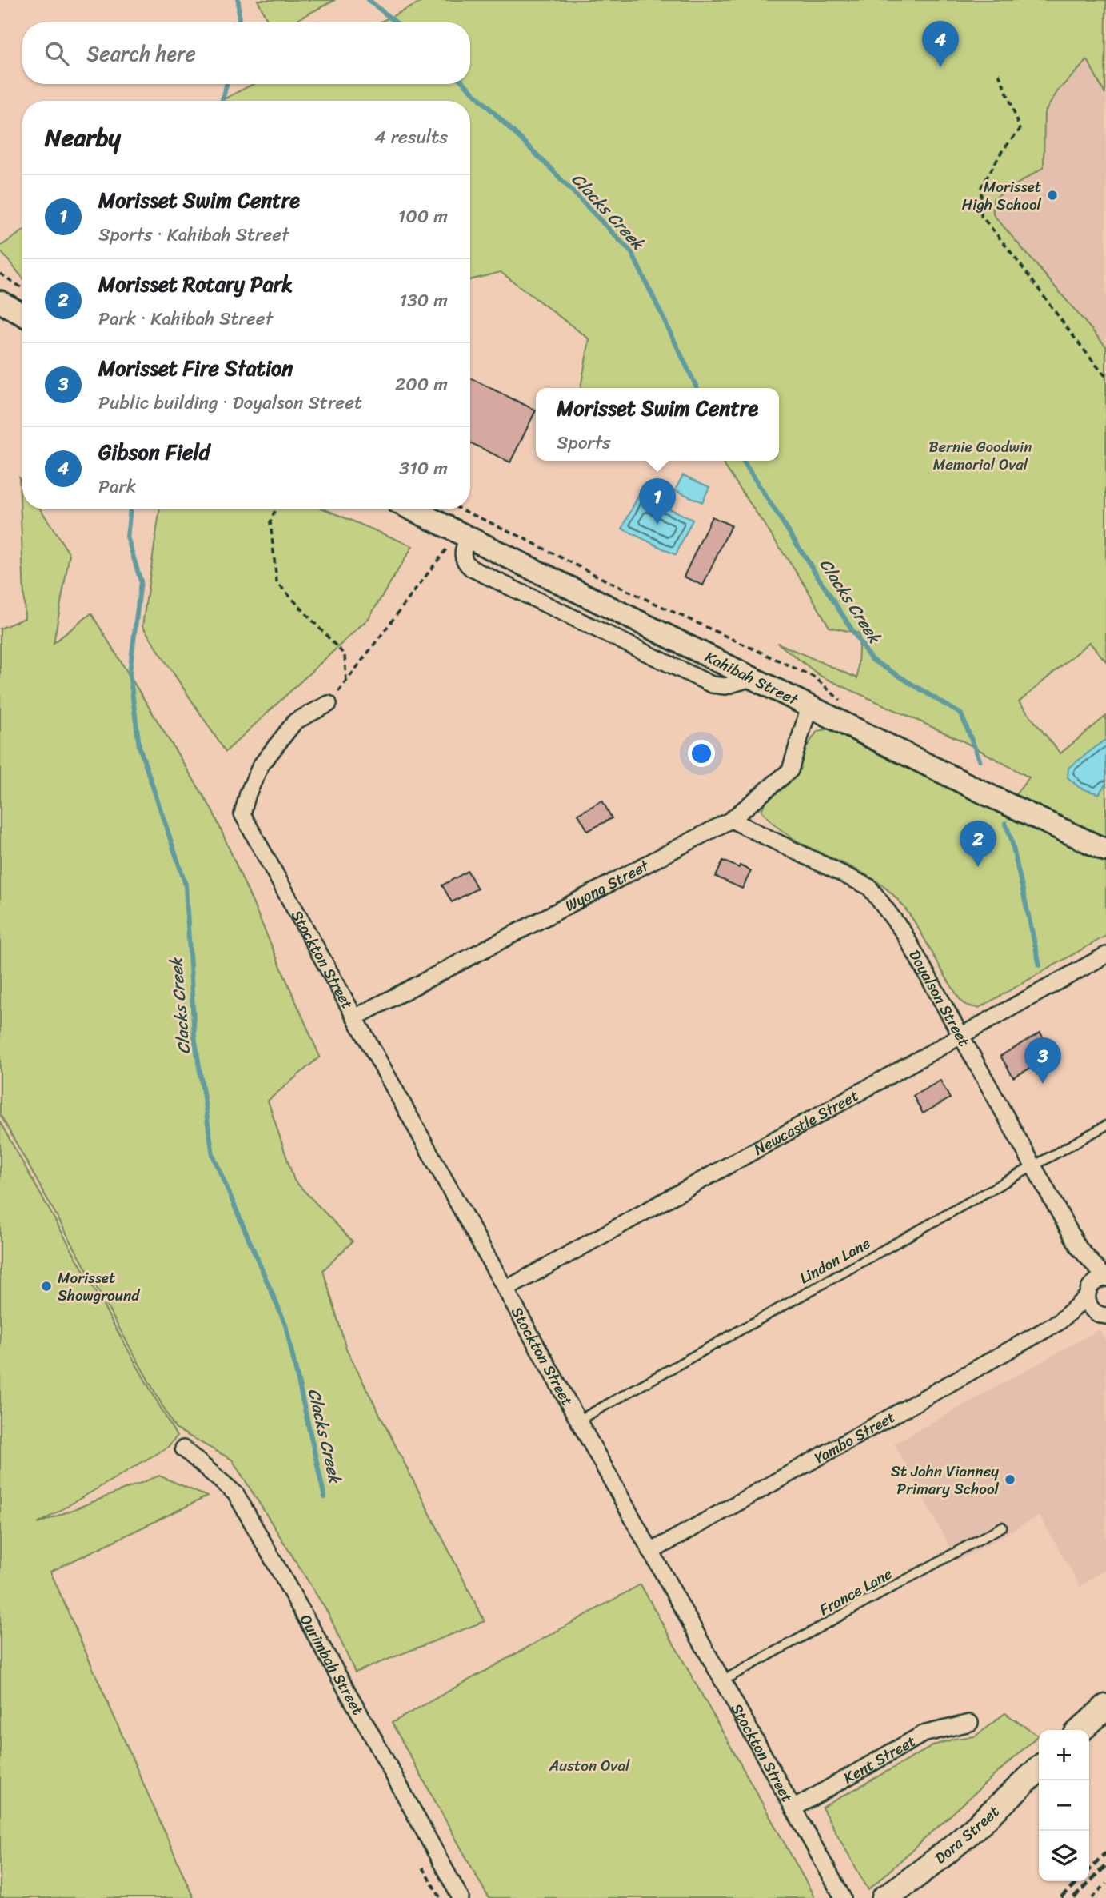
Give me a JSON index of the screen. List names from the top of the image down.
{
  "streets": {
    "main road": ["Dora Street"],
    "street": [
      "Kahibah Street",
      "Wyong Street",
      "Stockton Street",
      "Doyalson Street",
      "Newcastle Street",
      "Yambo Street",
      "Ourimbah Street",
      "Kent Street"
    ],
    "lane": ["Lindon Lane", "France Lane"]
  },
  "crossings": [
    ["Kahibah Street", "Wyong Street"],
    ["Wyong Street", "Stockton Street"],
    ["Wyong Street", "Doyalson Street"],
    ["Stockton Street", "Newcastle Street"],
    ["Stockton Street", "Lindon Lane"],
    ["Stockton Street", "Yambo Street"],
    ["Stockton Street", "France Lane"],
    ["Stockton Street", "Kent Street"],
    ["Doyalson Street", "Newcastle Street"],
    ["Doyalson Street", "Lindon Lane"],
    ["Doyalson Street", "Yambo Street"]
  ],
  "water": ["Clacks Creek"],
  "parks": ["Bernie Goodwin Memorial Oval", "Auston Oval"],
  "places": ["Morisset High School", "Morisset Showground", "St John Vianney Primary School"],
  "page": {
    "pins": [
      "4",
      "1",
      "2",
      "3"
    ],
    "search": "Search here",
    "heading": ["Nearby", "4 results"],
    "list": [
      {
        "mark": "1",
        "name": "Morisset Swim Centre",
        "note": "Sports · Kahibah Street",
        "value": "100 m"
      },
      {
        "mark": "2",
        "name": "Morisset Rotary Park",
        "note": "Park · Kahibah Street",
        "value": "130 m"
      },
      {
        "mark": "3",
        "name": "Morisset Fire Station",
        "note": "Public building · Doyalson Street",
        "value": "200 m"
      },
      {
        "mark": "4",
        "name": "Gibson Field",
        "note": "Park",
        "value": "310 m"
      }
    ],
    "popup": ["Morisset Swim Centre", "Sports"],
    "map_buttons": ["+", "−"]
  }
}
